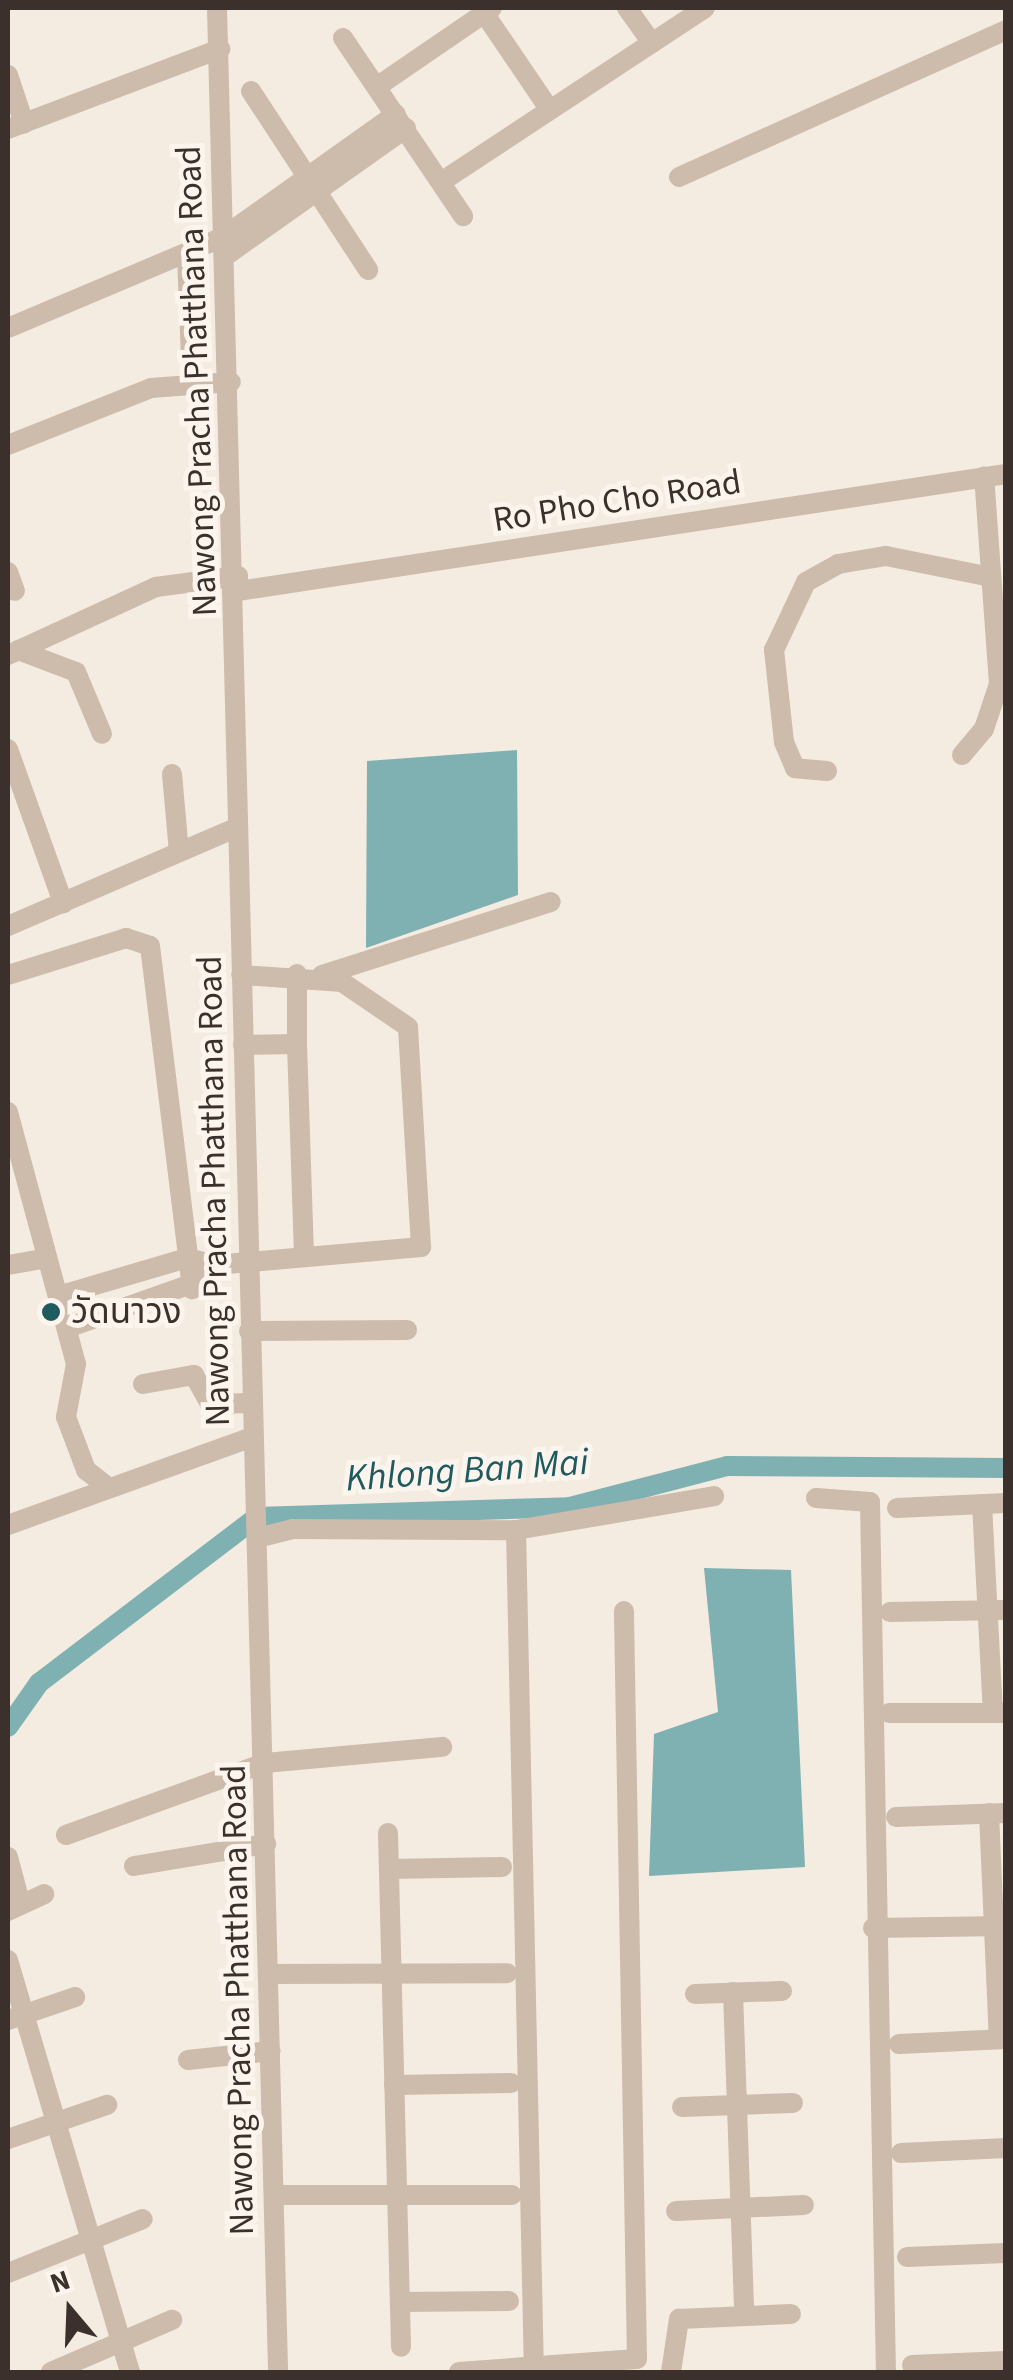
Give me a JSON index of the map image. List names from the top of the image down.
{
  "streets": {
    "street": ["Nawong Pracha Phatthana Road", "Ro Pho Cho Road"]
  },
  "crossings": [
    ["Nawong Pracha Phatthana Road", "Ro Pho Cho Road"]
  ],
  "water": ["Khlong Ban Mai"],
  "places": ["วัดนาวง"],
  "north": "top"
}
